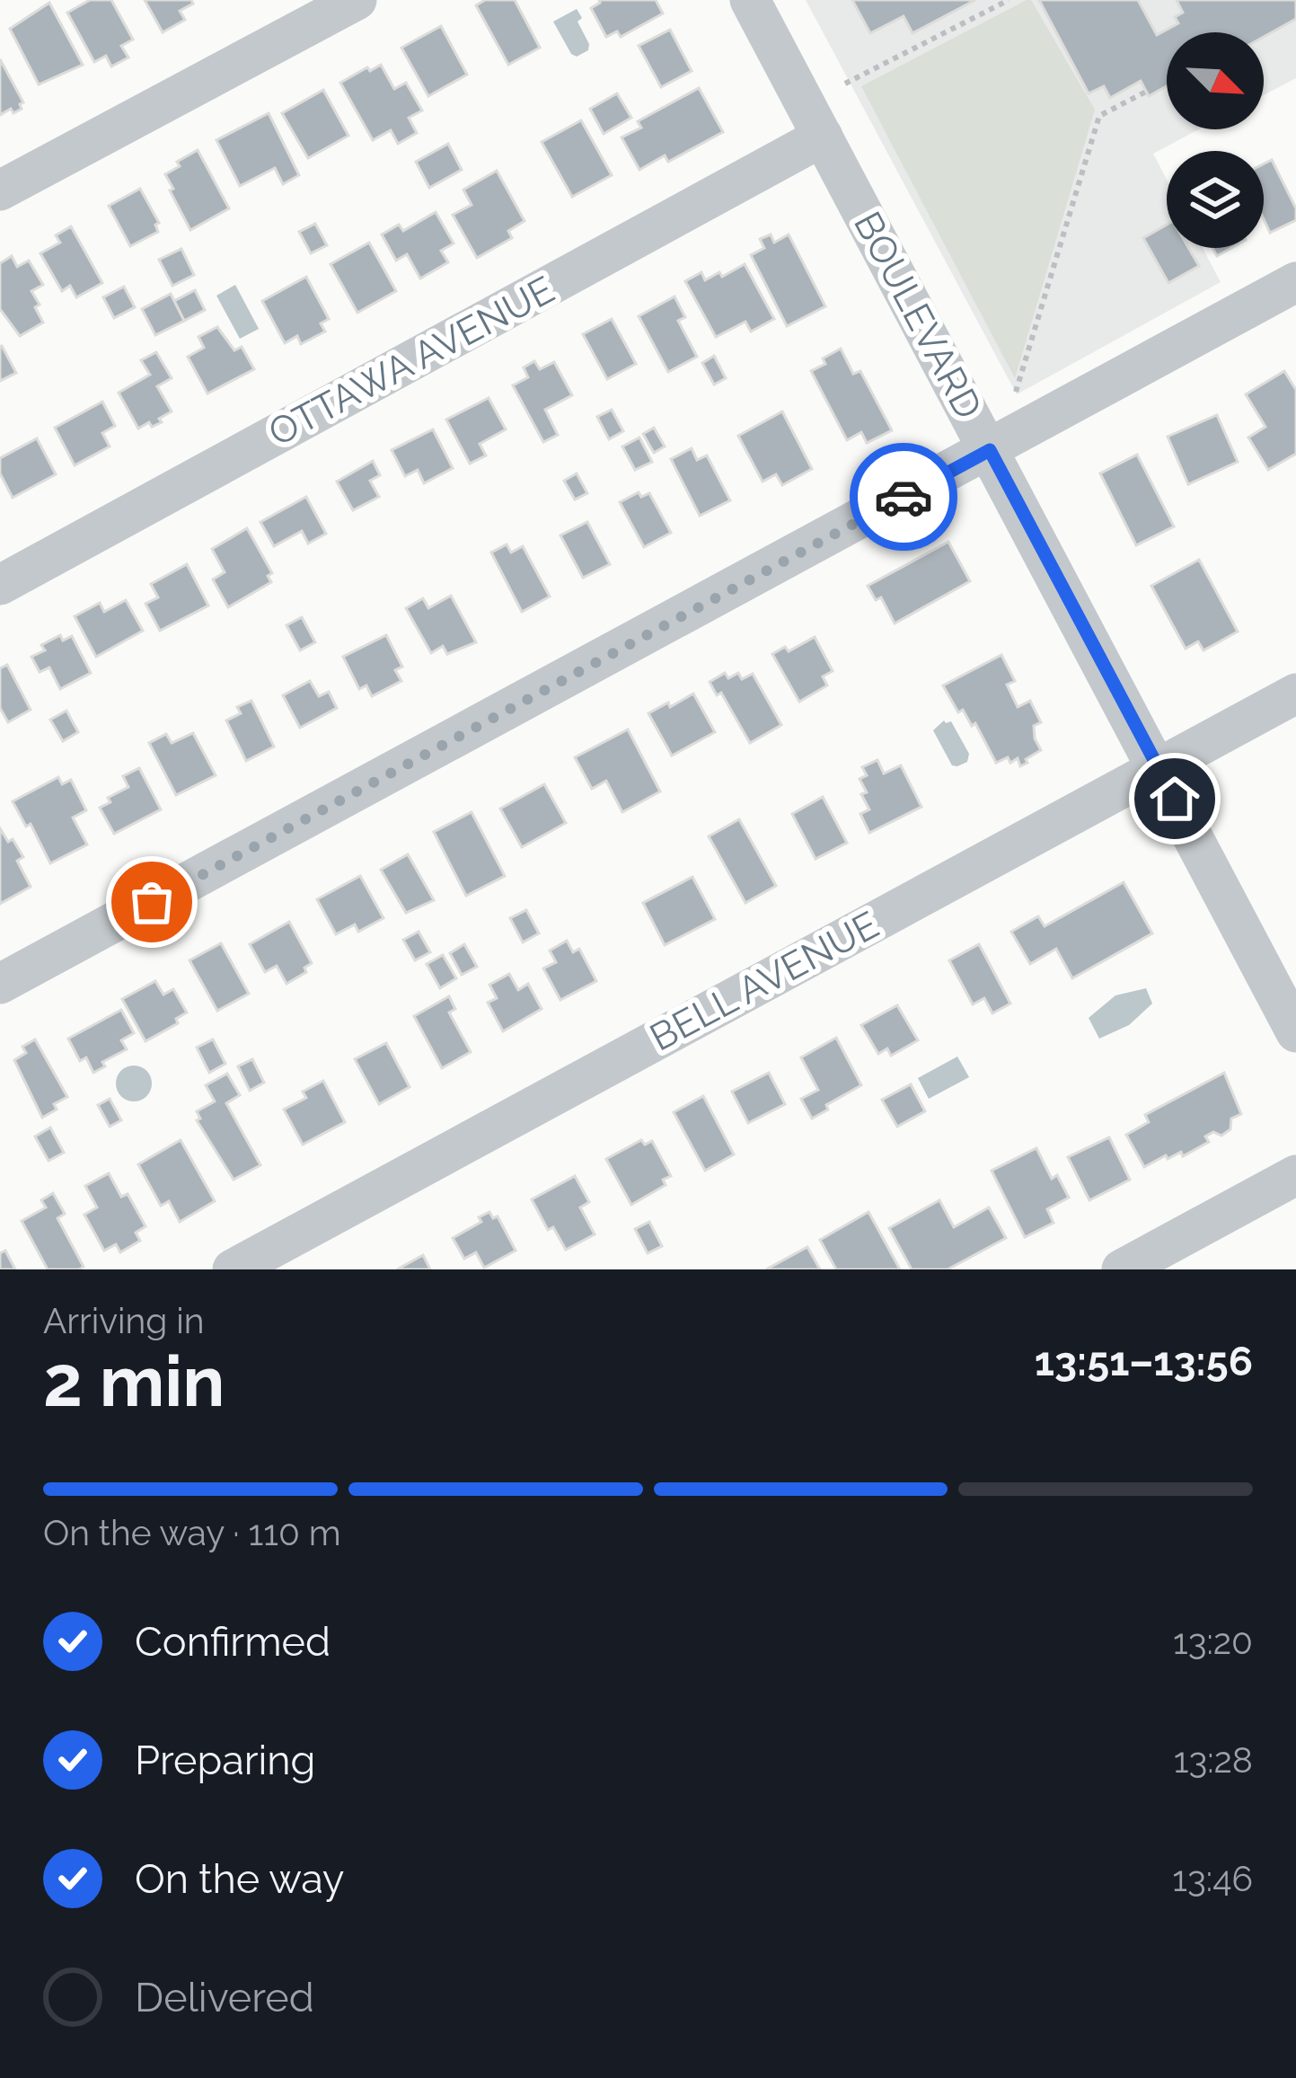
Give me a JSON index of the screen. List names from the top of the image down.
{
  "streets": {
    "street": ["BOULEVARD", "OTTAWA AVENUE", "BELL AVENUE"]
  },
  "crossings": [
    ["BOULEVARD", "OTTAWA AVENUE"],
    ["BOULEVARD", "BELL AVENUE"]
  ],
  "north": "bottom right",
  "page": {
    "heading": ["2 min", "Arriving in", "13:51–13:56"],
    "bar": "On the way · 110 m",
    "list": [
      ["Confirmed", "13:20"],
      ["Preparing", "13:28"],
      ["On the way", "13:46"],
      "Delivered"
    ]
  }
}
